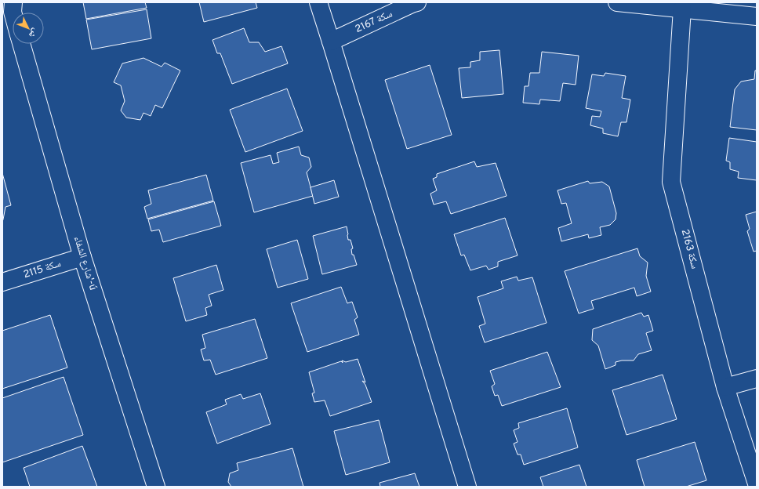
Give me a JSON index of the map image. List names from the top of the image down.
{
  "streets": {
    "street": [
      "سكة 2167",
      "سكة 2163",
      "شارع الشفاء'-ú",
      "سكة 2115"
    ]
  },
  "crossings": [
    ["شارع الشفاء'-ú", "سكة 2115"]
  ],
  "north": "bottom right"
}
